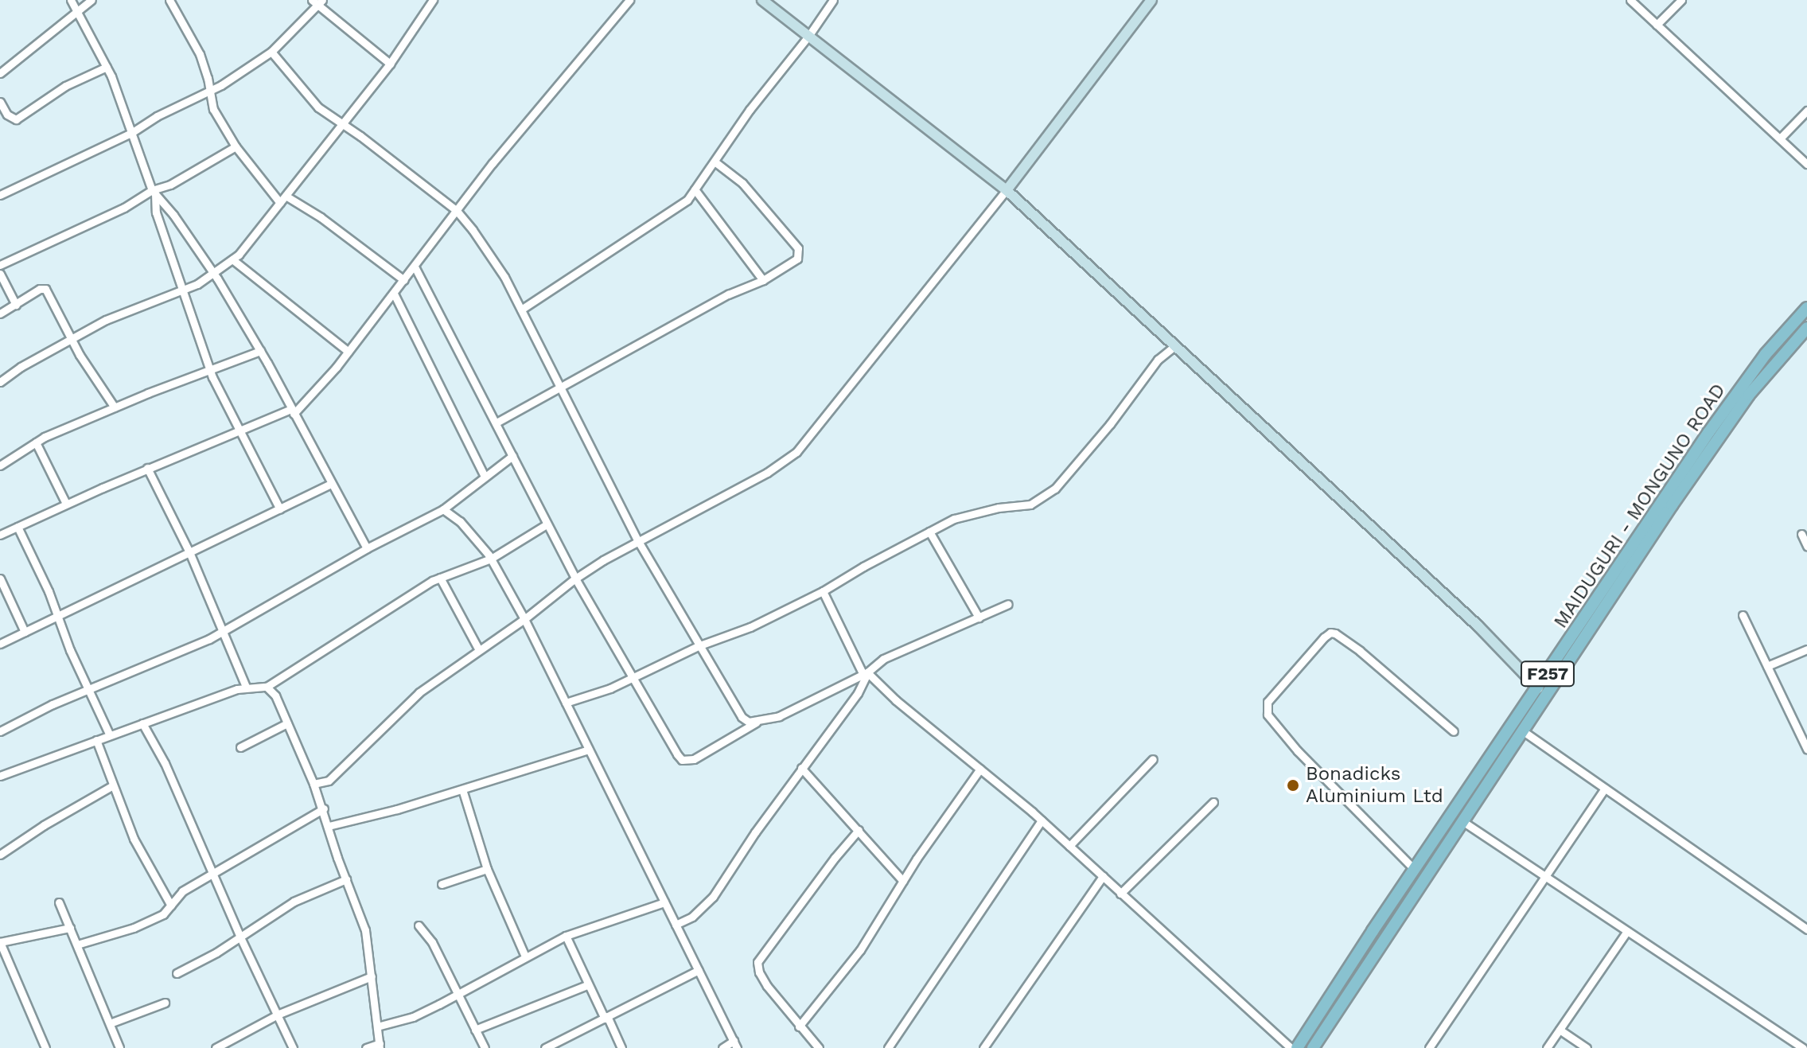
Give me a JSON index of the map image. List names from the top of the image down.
{
  "streets": {
    "main road": ["MAIDUGURI - MONGUNO ROAD", "F257"]
  },
  "places": ["Bonadicks Aluminium Ltd"]
}
